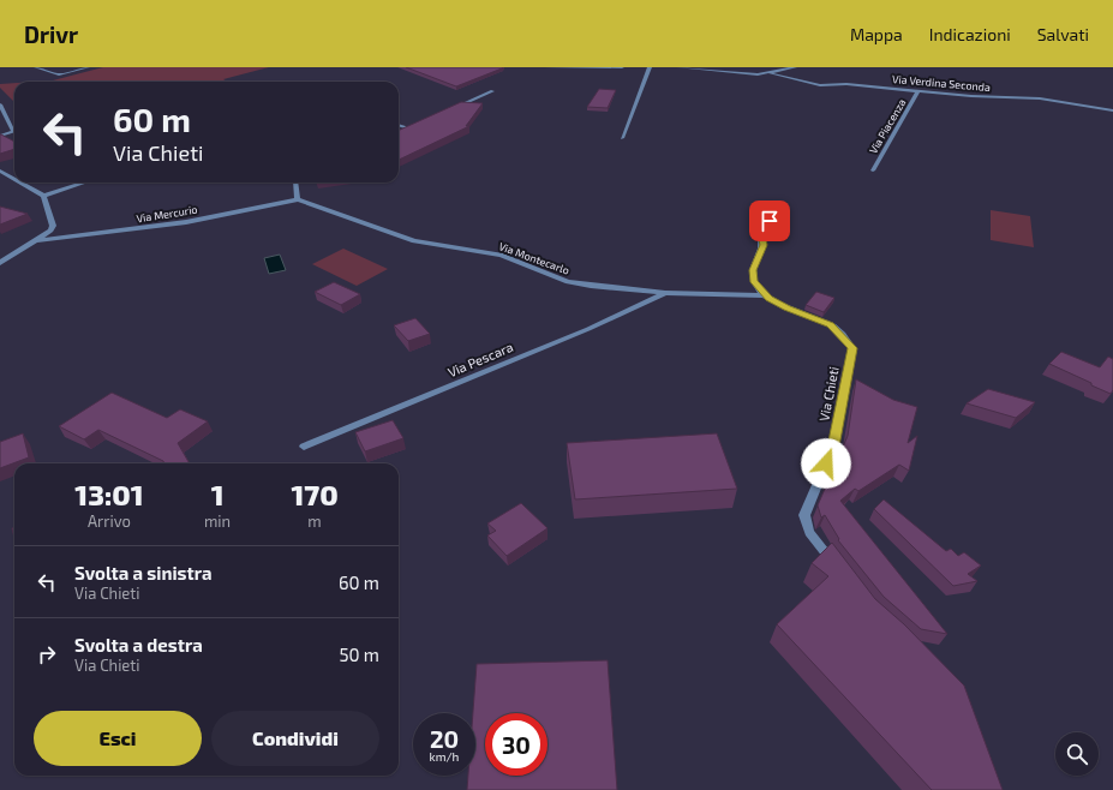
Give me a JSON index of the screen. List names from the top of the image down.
{
  "streets": {
    "street": [
      "Via Verdina Seconda",
      "Via Piacenza",
      "Via Mercurio",
      "Via Montecarlo",
      "Via Pescara",
      "Via Chieti"
    ]
  },
  "crossings": [
    ["Via Verdina Seconda", "Via Piacenza"],
    ["Via Mercurio", "Via Montecarlo"],
    ["Via Montecarlo", "Via Pescara"],
    ["Via Montecarlo", "Via Chieti"]
  ],
  "page": {
    "header": "Drivr",
    "nav": ["Mappa", "Indicazioni", "Salvati"],
    "turn": ["60 m", "Via Chieti"],
    "eta": [
      "13:01",
      "Arrivo",
      "1",
      "min",
      "170",
      "m"
    ],
    "list": [
      {
        "name": "Svolta a sinistra",
        "note": "Via Chieti",
        "value": "60 m"
      },
      {
        "name": "Svolta a destra",
        "note": "Via Chieti",
        "value": "50 m"
      }
    ],
    "buttons": ["Esci", "Condividi"],
    "speed": "20 km/h",
    "limit": "30"
  }
}
